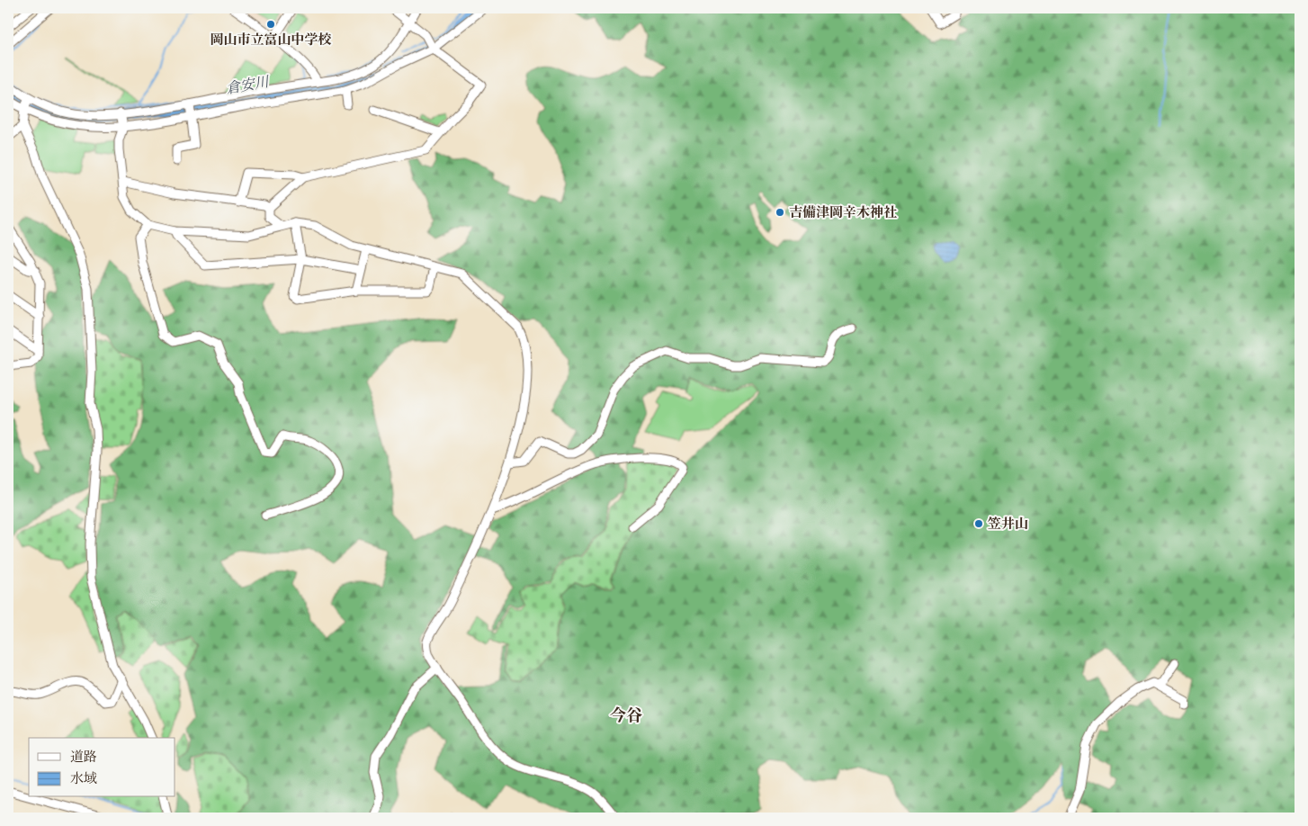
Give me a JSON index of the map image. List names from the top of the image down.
{
  "districts": ["今谷"],
  "water": ["倉安川"],
  "places": ["岡山市立富山中学校", "吉備津岡辛木神社", "笠井山"],
  "legend": ["道路", "水域"]
}
